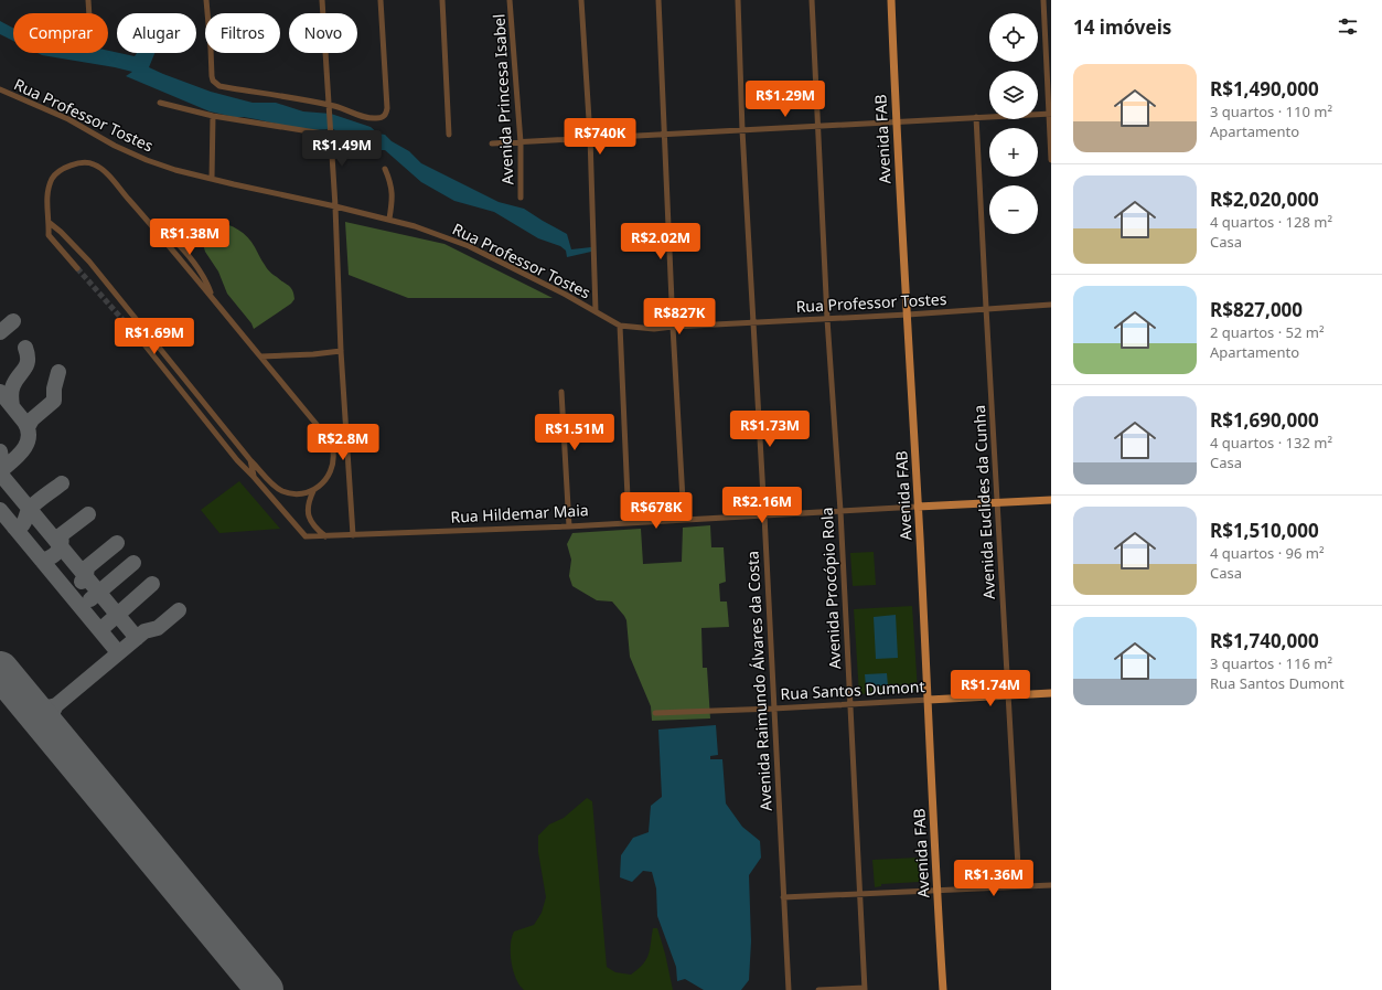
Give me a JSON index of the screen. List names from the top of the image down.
{
  "streets": {
    "main road": ["Avenida FAB", "Rua Hildemar Maia", "Rua Santos Dumont"],
    "street": [
      "Avenida Princesa Isabel",
      "Rua Professor Tostes",
      "Avenida Euclides da Cunha",
      "Avenida Procópio Rola",
      "Avenida Raimundo Álvares da Costa"
    ]
  },
  "crossings": [
    ["Rua Professor Tostes", "Avenida FAB"],
    ["Rua Professor Tostes", "Avenida Euclides da Cunha"],
    ["Rua Professor Tostes", "Avenida Procópio Rola"],
    ["Rua Professor Tostes", "Avenida Raimundo Álvares da Costa"],
    ["Avenida FAB", "Rua Hildemar Maia"],
    ["Avenida FAB", "Rua Santos Dumont"],
    ["Avenida Euclides da Cunha", "Rua Hildemar Maia"],
    ["Avenida Euclides da Cunha", "Rua Santos Dumont"],
    ["Rua Hildemar Maia", "Avenida Procópio Rola"],
    ["Rua Hildemar Maia", "Avenida Raimundo Álvares da Costa"],
    ["Avenida Procópio Rola", "Rua Santos Dumont"],
    ["Avenida Raimundo Álvares da Costa", "Rua Santos Dumont"]
  ],
  "page": {
    "heading": "14 imóveis",
    "map_buttons": ["+", "−"],
    "chip": [
      "Comprar",
      "Alugar",
      "Filtros",
      "Novo"
    ],
    "list": [
      {
        "name": "R$1,490,000",
        "note": "3 quartos · 110 m² · Apartamento"
      },
      {
        "name": "R$2,020,000",
        "note": "4 quartos · 128 m² · Casa"
      },
      {
        "name": "R$827,000",
        "note": "2 quartos · 52 m² · Apartamento"
      },
      {
        "name": "R$1,690,000",
        "note": "4 quartos · 132 m² · Casa"
      },
      {
        "name": "R$1,510,000",
        "note": "4 quartos · 96 m² · Casa"
      },
      {
        "name": "R$1,740,000",
        "note": "3 quartos · 116 m² · Rua Santos Dumont"
      }
    ],
    "price": [
      "R$1.29M",
      "R$740K",
      "R$1.49M",
      "R$1.38M",
      "R$2.02M",
      "R$827K",
      "R$1.69M",
      "R$1.73M",
      "R$1.51M",
      "R$2.8M",
      "R$2.16M",
      "R$678K",
      "R$1.74M",
      "R$1.36M"
    ]
  }
}
